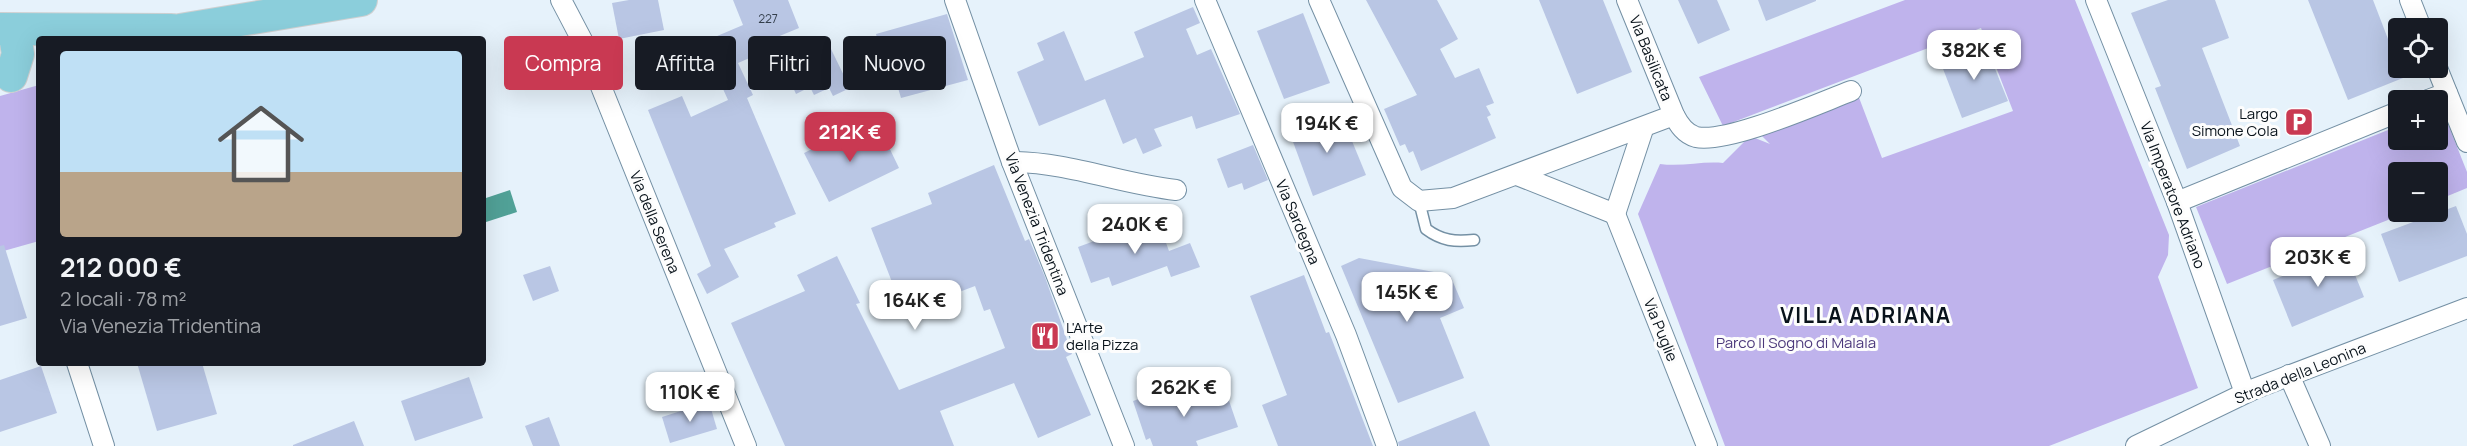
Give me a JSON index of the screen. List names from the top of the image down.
{
  "streets": {
    "street": [
      "Via Basilicata",
      "Via Imperatore Adriano",
      "Via della Serena",
      "Via Sardegna",
      "Via Venezia Tridentina",
      "Via Puglie",
      "Strada della Leonina"
    ]
  },
  "crossings": [
    ["Via Imperatore Adriano", "Strada della Leonina"]
  ],
  "districts": ["VILLA ADRIANA"],
  "parks": ["Parco Il Sogno di Malala"],
  "places": {
    "parking": ["Largo Simone Cola"],
    "restaurant": ["L'Arte della Pizza"]
  },
  "house_numbers": ["227"],
  "page": {
    "map_buttons": ["+", "−"],
    "price": [
      "382K €",
      "194K €",
      "212K €",
      "240K €",
      "203K €",
      "145K €",
      "164K €",
      "262K €",
      "110K €"
    ],
    "chip": [
      "Compra",
      "Affitta",
      "Filtri",
      "Nuovo"
    ],
    "list": [
      {
        "name": "212 000 €",
        "note": "2 locali · 78 m² · Via Venezia Tridentina"
      }
    ]
  }
}
